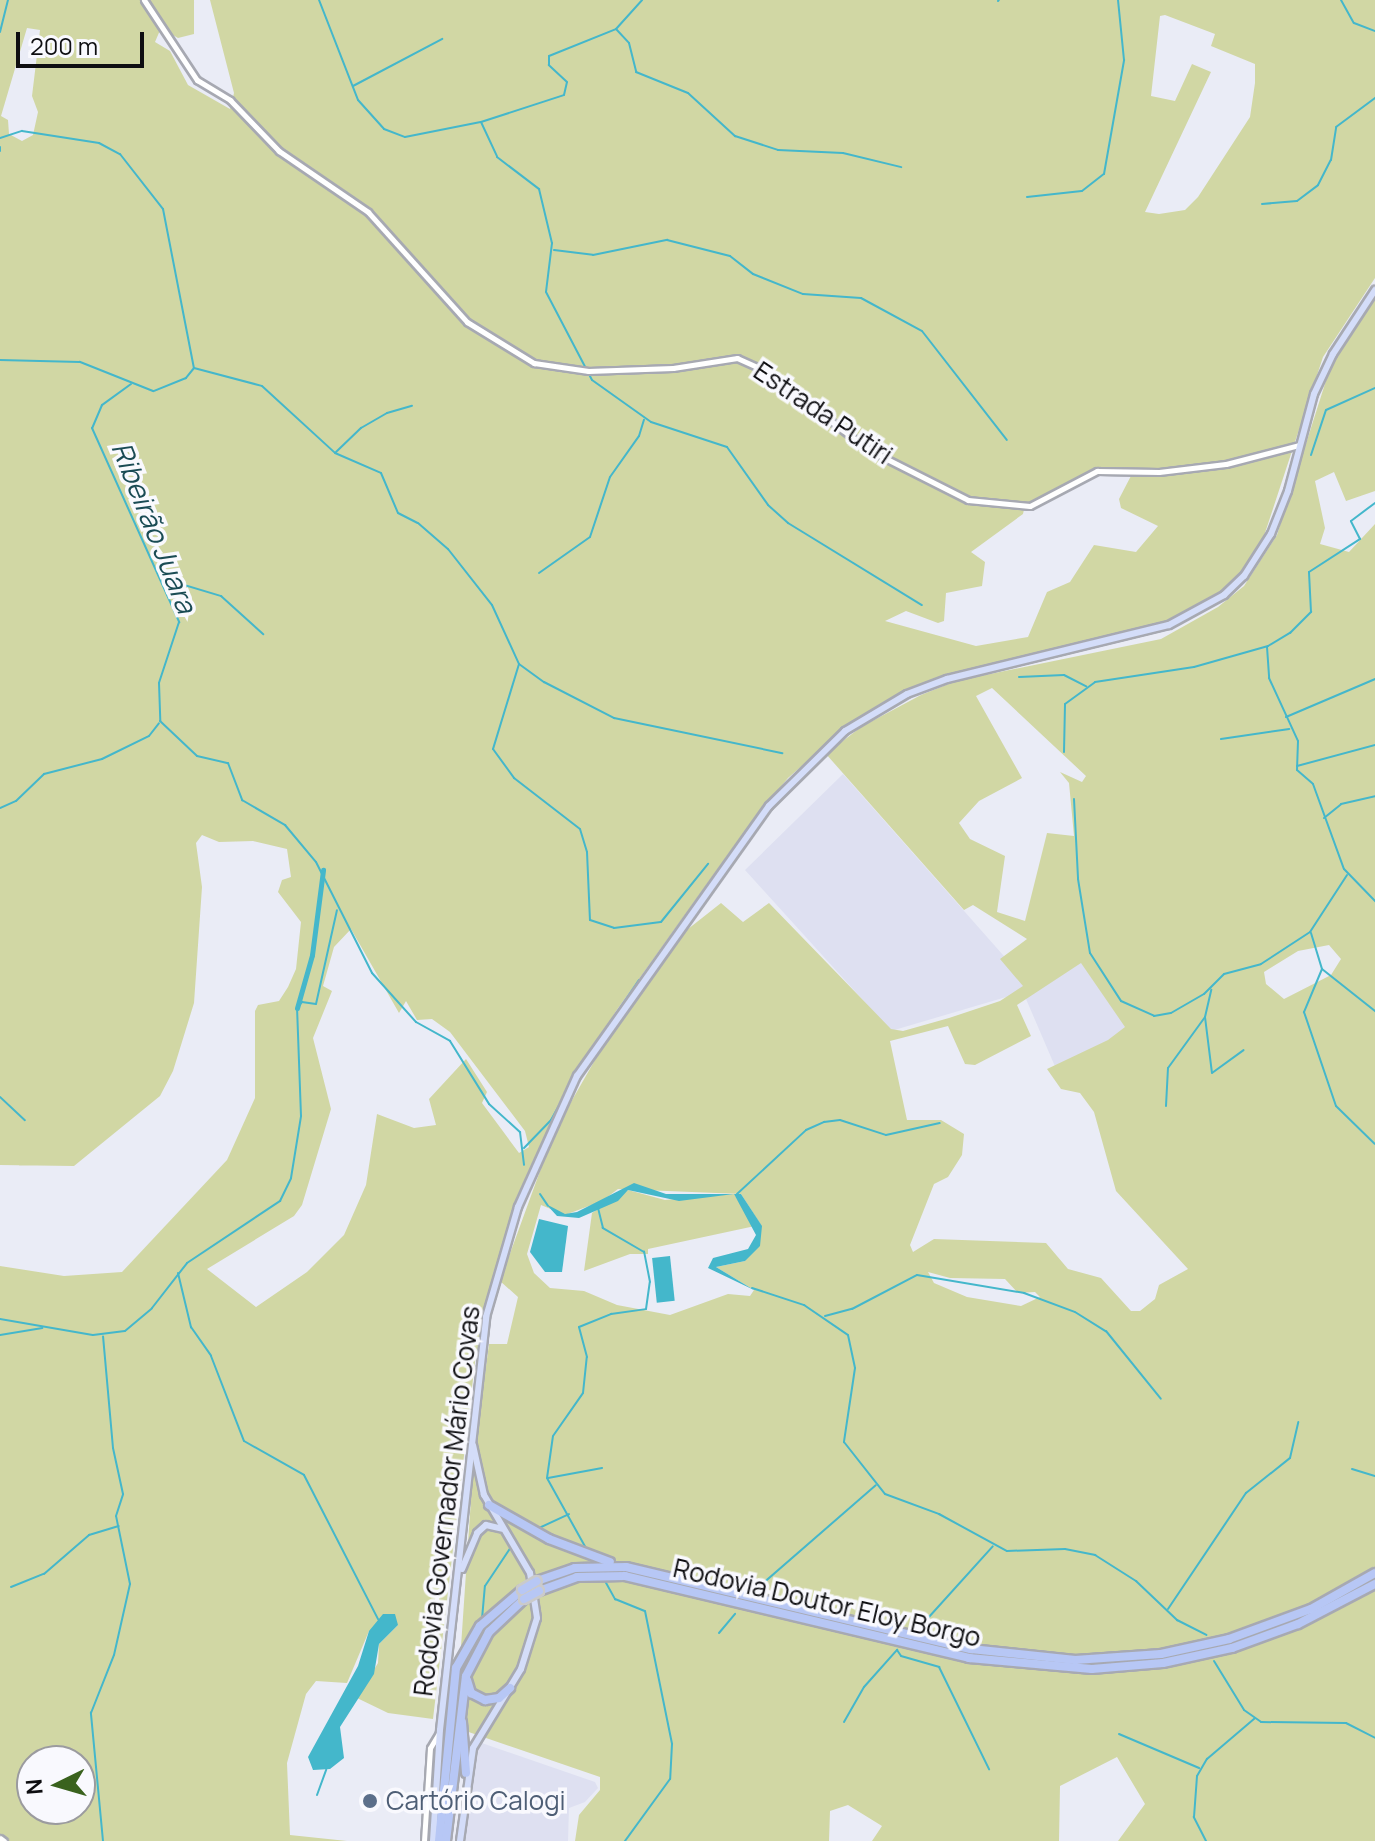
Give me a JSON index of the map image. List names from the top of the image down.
{
  "streets": {
    "highway": ["Rodovia Governador Mário Covas", "Rodovia Doutor Eloy Borgo"],
    "street": ["Estrada Putiri"]
  },
  "crossings": [
    ["Estrada Putiri", "Rodovia Governador Mário Covas"],
    ["Rodovia Governador Mário Covas", "Rodovia Doutor Eloy Borgo"]
  ],
  "water": ["Ribeirão Juara"],
  "places": ["Cartório Calogi"],
  "scale_bar": "200 m",
  "north": "left"
}
